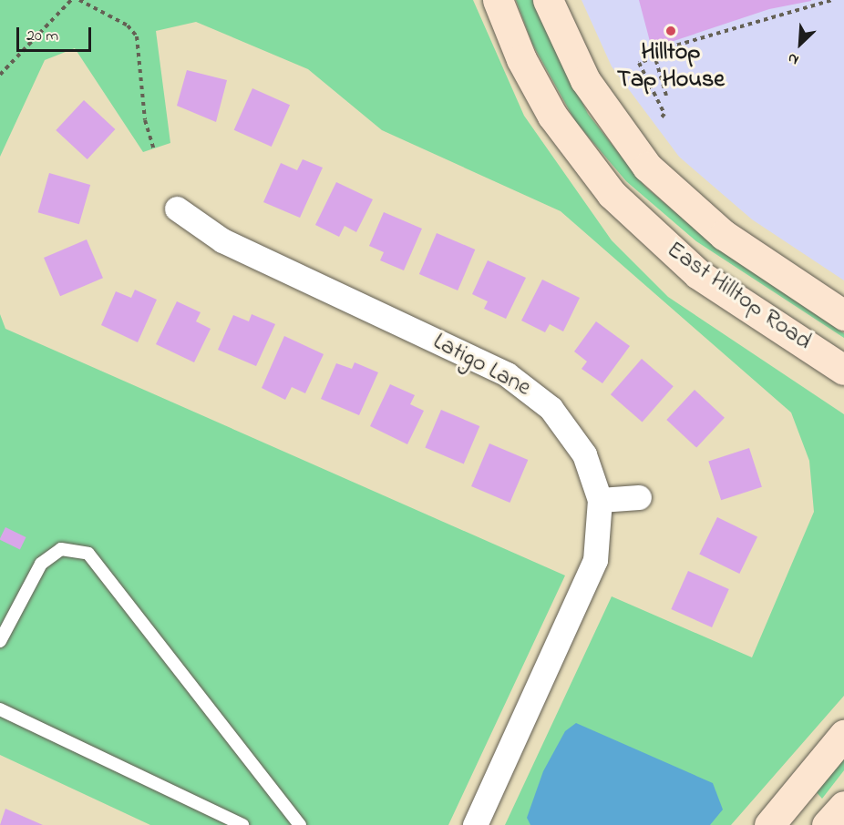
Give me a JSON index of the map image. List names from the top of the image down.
{
  "streets": {
    "main road": ["East Hilltop Road"],
    "street": ["Latigo Lane"]
  },
  "places": ["Hilltop Tap House"],
  "scale_bar": "20 m",
  "north": "bottom left"
}
